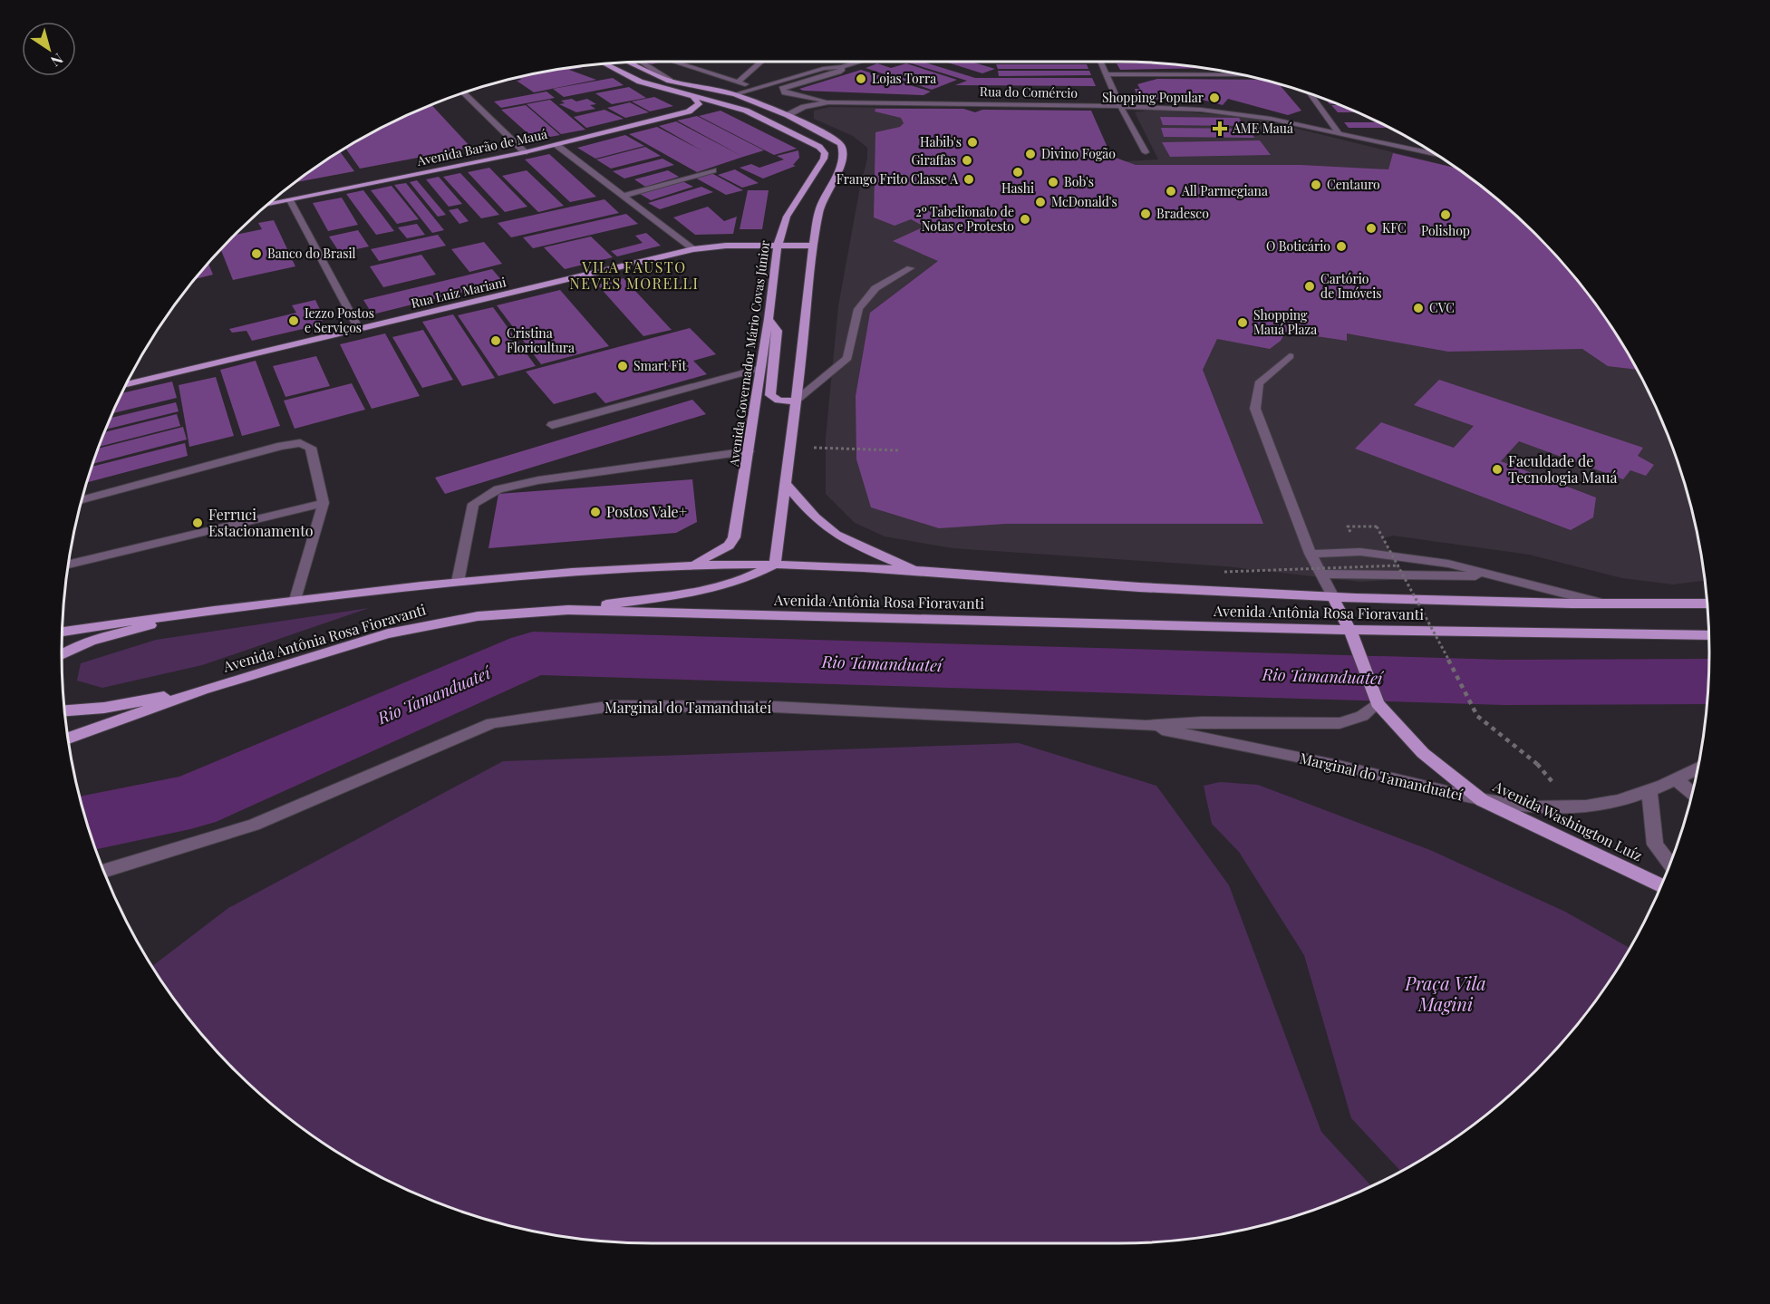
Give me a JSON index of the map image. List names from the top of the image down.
{
  "streets": {
    "main road": [
      "Avenida Barão de Mauá",
      "Rua Luiz Mariani",
      "Avenida Governador Mário Covas Júnior",
      "Avenida Antônia Rosa Fioravanti",
      "Avenida Washington Luíz"
    ],
    "street": ["Rua do Comércio", "Marginal do Tamanduateí"]
  },
  "crossings": [
    ["Avenida Barão de Mauá", "Avenida Governador Mário Covas Júnior"],
    ["Rua Luiz Mariani", "Avenida Governador Mário Covas Júnior"],
    ["Avenida Governador Mário Covas Júnior", "Avenida Antônia Rosa Fioravanti"],
    ["Avenida Antônia Rosa Fioravanti", "Avenida Washington Luíz"],
    ["Marginal do Tamanduateí", "Avenida Washington Luíz"]
  ],
  "districts": ["VILA FAUSTO NEVES MORELLI"],
  "water": ["Rio Tamanduateí"],
  "parks": ["Praça Vila Magini"],
  "places": {
    "other": [
      "Lojas Torra",
      "Shopping Popular",
      "Habib's",
      "Divino Fogão",
      "Giraffas",
      "Hashi",
      "Frango Frito Classe A",
      "Bob's",
      "Centauro",
      "All Parmegiana",
      "McDonald's",
      "Bradesco",
      "Polishop",
      "2º Tabelionato de Notas e Protesto",
      "KFC",
      "O Boticário",
      "Banco do Brasil",
      "Cartório de Imóveis",
      "CVC",
      "Iezzo Postos e Serviços",
      "Shopping Mauá Plaza",
      "Cristina Floricultura",
      "Smart Fit",
      "Faculdade de Tecnologia Mauá",
      "Postos Vale+",
      "Ferruci Estacionamento"
    ],
    "health": ["AME Mauá"]
  },
  "north": "bottom right"
}
